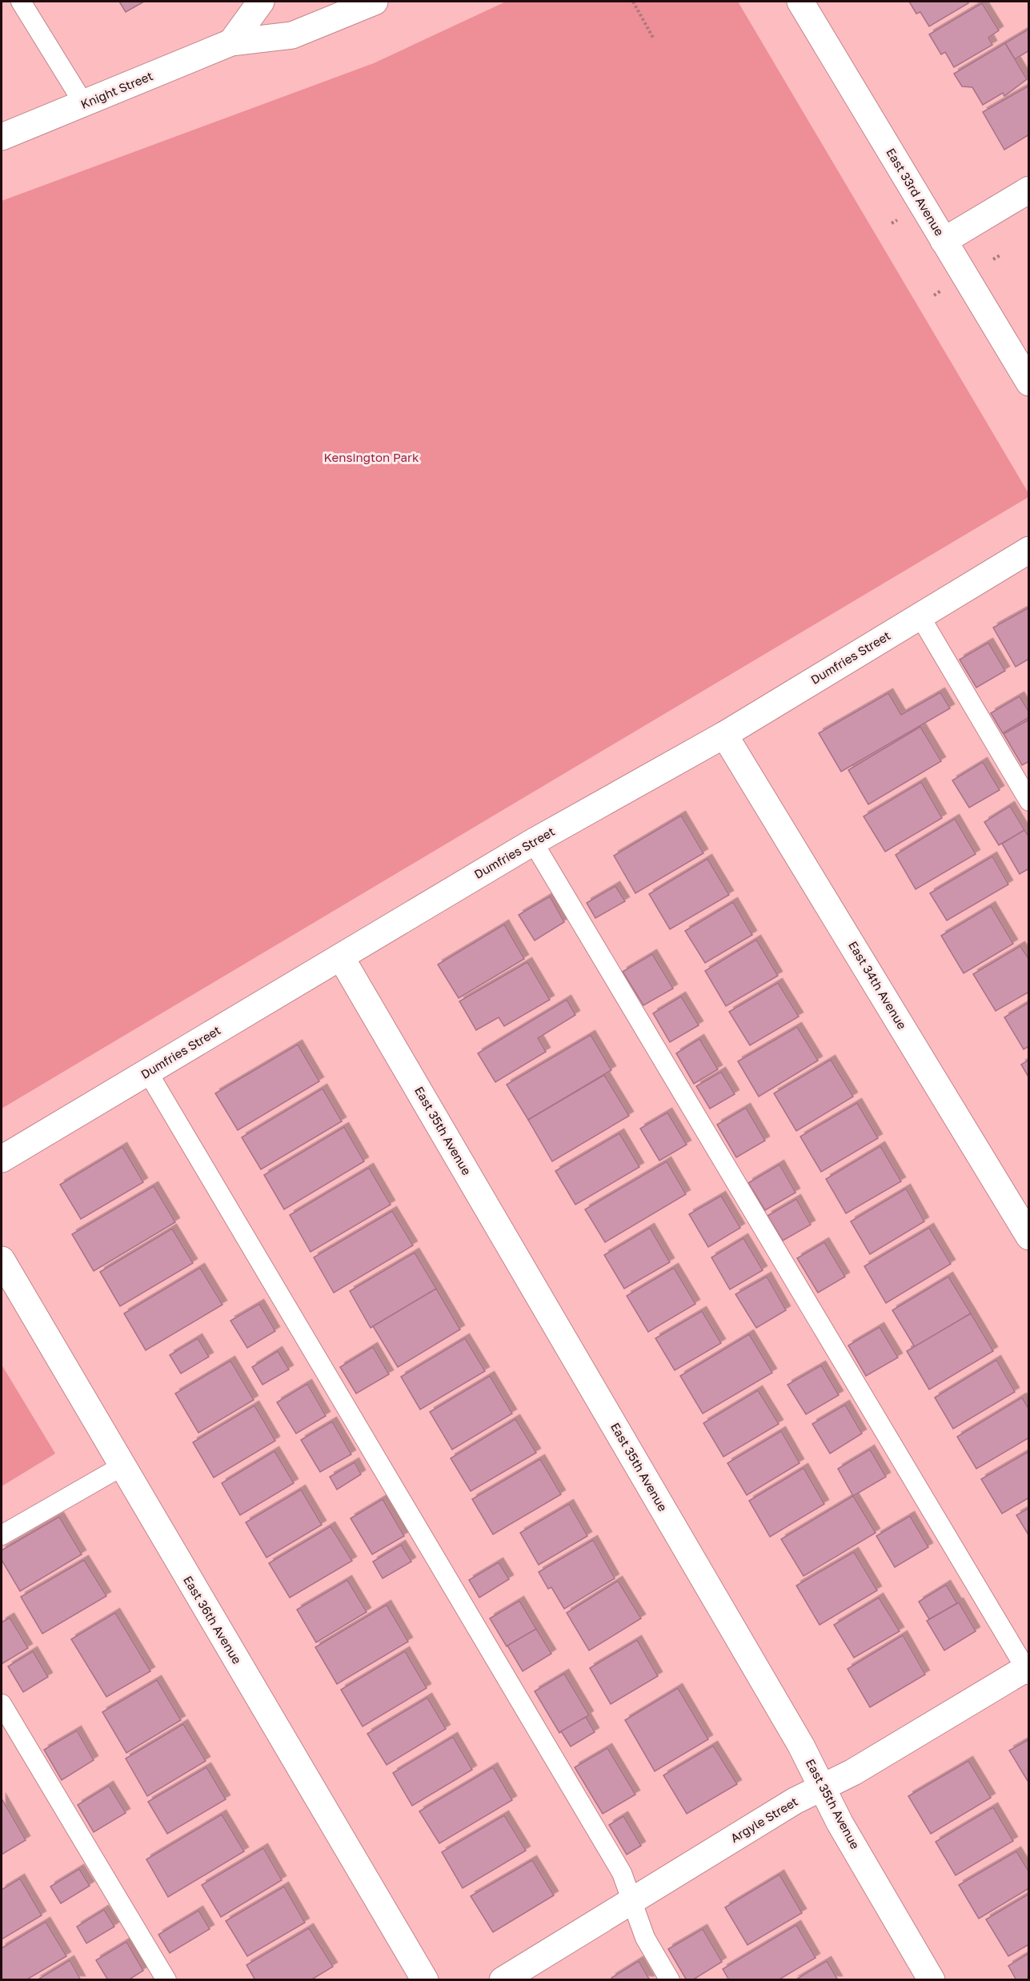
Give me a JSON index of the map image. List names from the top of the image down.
{
  "streets": {
    "street": [
      "Knight Street",
      "East 33rd Avenue",
      "Dumfries Street",
      "East 34th Avenue",
      "East 35th Avenue",
      "East 36th Avenue",
      "Argyle Street"
    ]
  },
  "crossings": [
    ["Dumfries Street", "East 34th Avenue"],
    ["Dumfries Street", "East 35th Avenue"],
    ["East 35th Avenue", "Argyle Street"]
  ],
  "parks": ["Kensington Park"]
}
